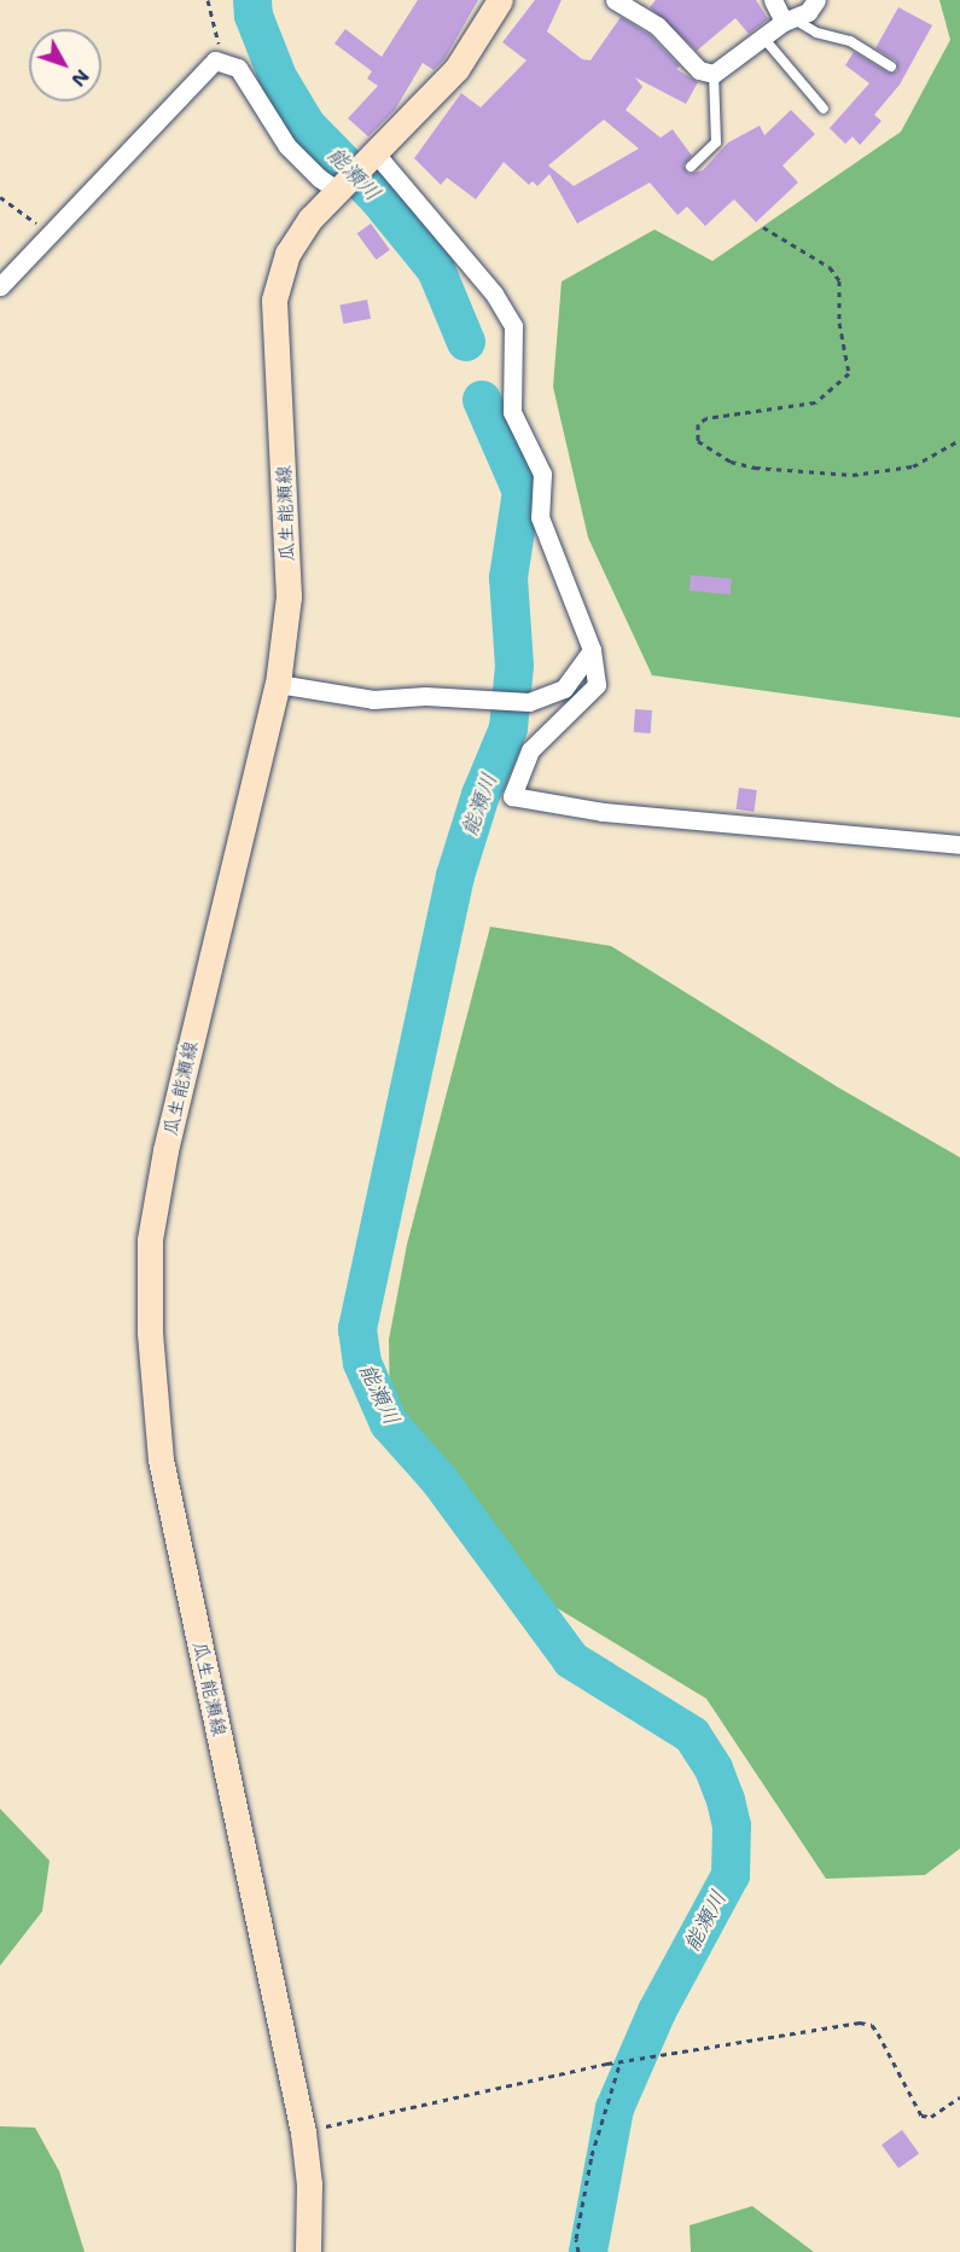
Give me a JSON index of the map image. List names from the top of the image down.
{
  "streets": {
    "main road": ["瓜生能瀬線"]
  },
  "water": ["能瀬川"],
  "north": "bottom right"
}
